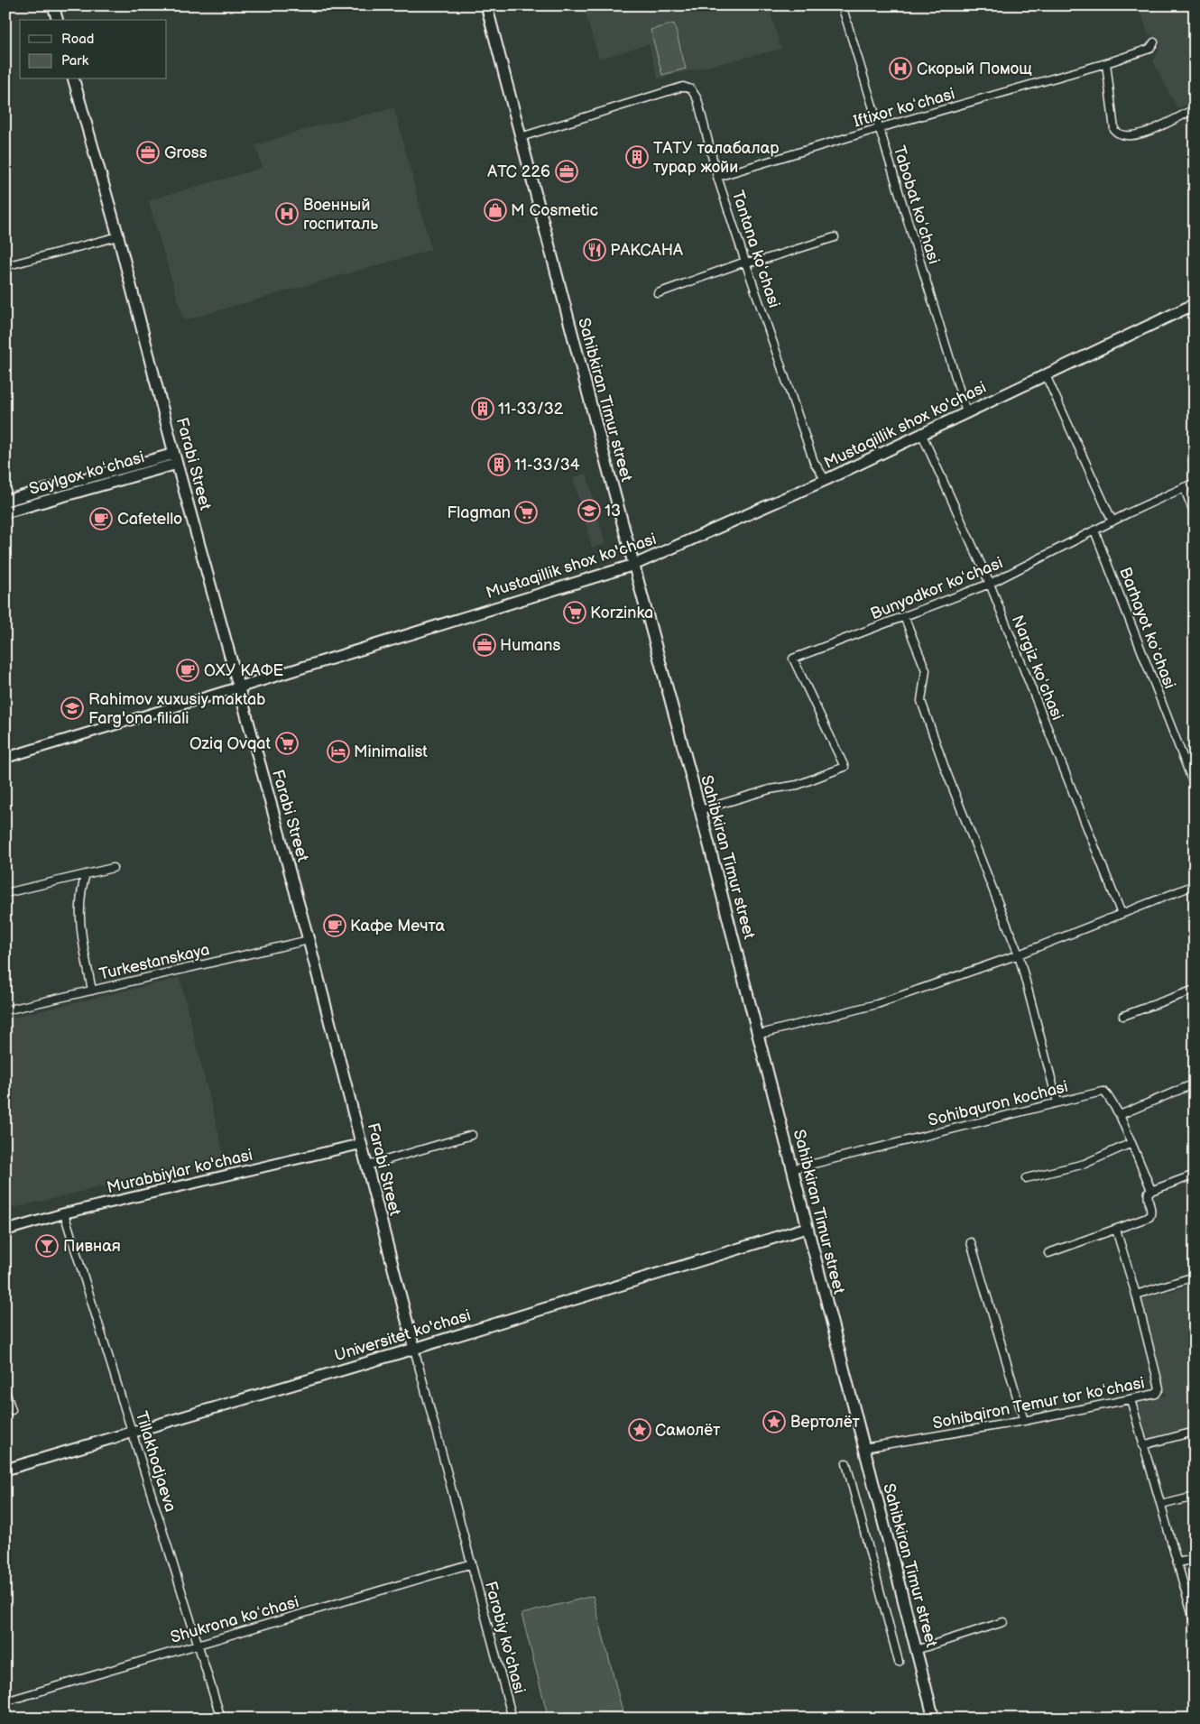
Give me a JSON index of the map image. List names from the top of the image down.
{
  "streets": {
    "main road": [
      "Sahibkiran Timur street",
      "Mustaqillik shox ko'chasi",
      "Farabi Street",
      "Saylgox koʻchasi",
      "Universitet ko'chasi"
    ],
    "street": [
      "Iftixor koʻchasi",
      "Tabobat koʻchasi",
      "Tantana koʻchasi",
      "Bunyodkor koʻchasi",
      "Barhayot koʻchasi",
      "Nargiz koʻchasi",
      "Turkestanskaya",
      "Sohibquron kochasi",
      "Murabbiylar ko'chasi",
      "Sohibqiron Temur tor koʻchasi",
      "Tillakhodjaeva",
      "Shukrona koʻchasi",
      "Farobiy ko'chasi"
    ]
  },
  "crossings": [
    ["Iftixor koʻchasi", "Tabobat koʻchasi"],
    ["Iftixor koʻchasi", "Tantana koʻchasi"],
    ["Tabobat koʻchasi", "Mustaqillik shox ko'chasi"],
    ["Tantana koʻchasi", "Sahibkiran Timur street"],
    ["Tantana koʻchasi", "Mustaqillik shox ko'chasi"],
    ["Sahibkiran Timur street", "Mustaqillik shox ko'chasi"],
    ["Sahibkiran Timur street", "Bunyodkor koʻchasi"],
    ["Sahibkiran Timur street", "Sohibquron kochasi"],
    ["Sahibkiran Timur street", "Universitet ko'chasi"],
    ["Sahibkiran Timur street", "Sohibqiron Temur tor koʻchasi"],
    ["Mustaqillik shox ko'chasi", "Farabi Street"],
    ["Mustaqillik shox ko'chasi", "Nargiz koʻchasi"],
    ["Farabi Street", "Saylgox koʻchasi"],
    ["Farabi Street", "Turkestanskaya"],
    ["Farabi Street", "Murabbiylar ko'chasi"],
    ["Farabi Street", "Universitet ko'chasi"],
    ["Farabi Street", "Shukrona koʻchasi"],
    ["Farabi Street", "Farobiy ko'chasi"],
    ["Bunyodkor koʻchasi", "Barhayot koʻchasi"],
    ["Bunyodkor koʻchasi", "Nargiz koʻchasi"],
    ["Murabbiylar ko'chasi", "Tillakhodjaeva"],
    ["Universitet ko'chasi", "Tillakhodjaeva"],
    ["Tillakhodjaeva", "Shukrona koʻchasi"],
    ["Shukrona koʻchasi", "Farobiy ko'chasi"]
  ],
  "places": {
    "hospital": ["Скорый Помощ", "Военный госпиталь"],
    "office": ["Gross", "АТС 226", "Humans"],
    "building": ["ТАТУ талабалар турар жойи", "11-33/32", "11-33/34"],
    "shop": ["M Cosmetic"],
    "restaurant": ["РАКСАНА"],
    "school or university": ["13", "Rahimov xuxusiy maktab Farg'ona filiali"],
    "supermarket": ["Flagman", "Korzinka", "Oziq Ovqat"],
    "cafe": ["Cafetello", "ОХУ КАФЕ", "Кафе Мечта"],
    "hotel": ["Minimalist"],
    "bar": ["Пивная"],
    "place": ["Вертолёт", "Самолёт"]
  },
  "legend": ["Road", "Park"]
}
